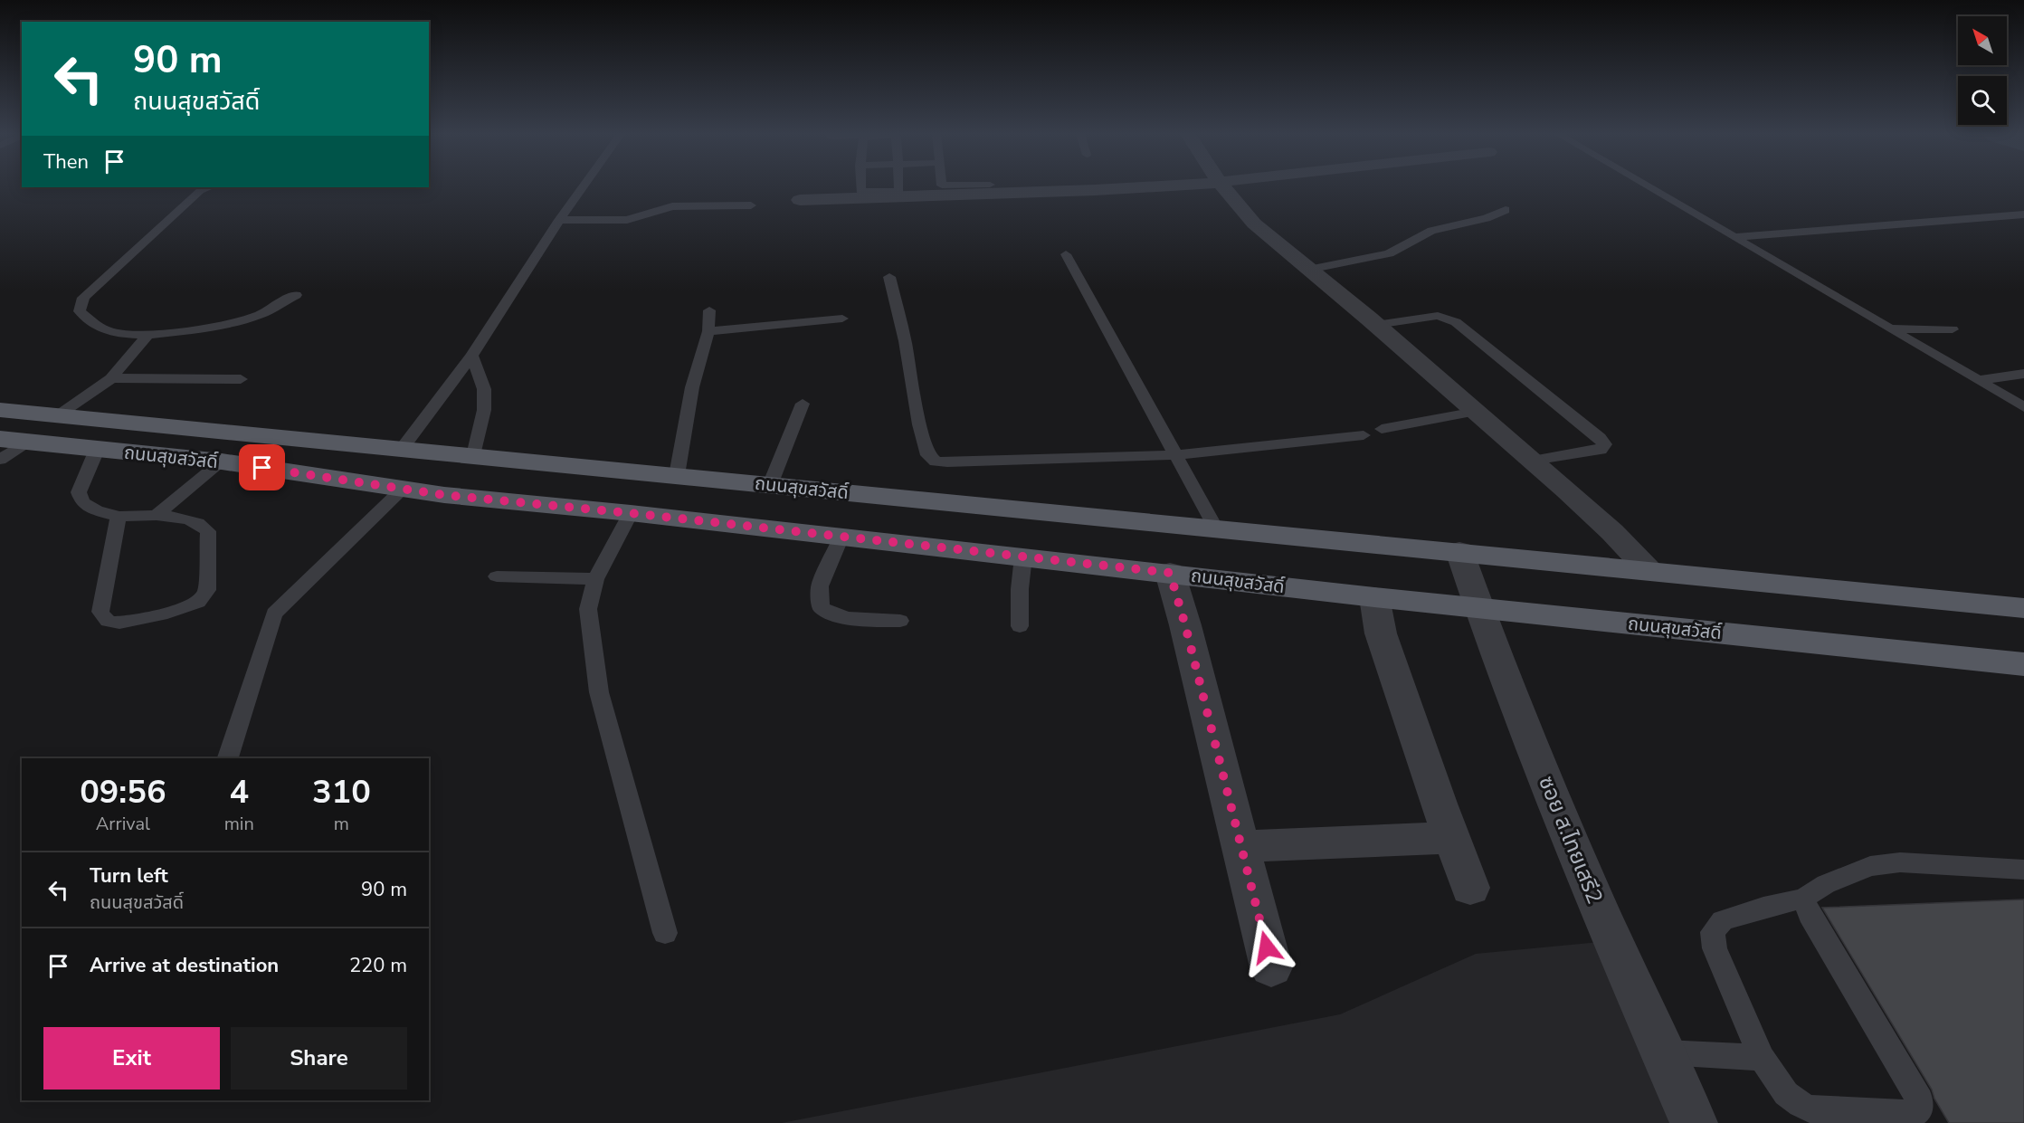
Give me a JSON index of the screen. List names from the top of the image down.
{
  "streets": {
    "main road": ["ถนนสุขสวัสดิ์"],
    "street": ["ซอย ส.ไทยเสรี2"]
  },
  "crossings": [
    ["ถนนสุขสวัสดิ์", "ซอย ส.ไทยเสรี2"]
  ],
  "north": "top left",
  "page": {
    "turn": ["90 m", "ถนนสุขสวัสดิ์"],
    "then": "Then",
    "eta": [
      "09:56",
      "Arrival",
      "4",
      "min",
      "310",
      "m"
    ],
    "list": [
      {
        "name": "Turn left",
        "note": "ถนนสุขสวัสดิ์",
        "value": "90 m"
      },
      {
        "name": "Arrive at destination",
        "value": "220 m"
      }
    ],
    "buttons": ["Exit", "Share"]
  }
}
